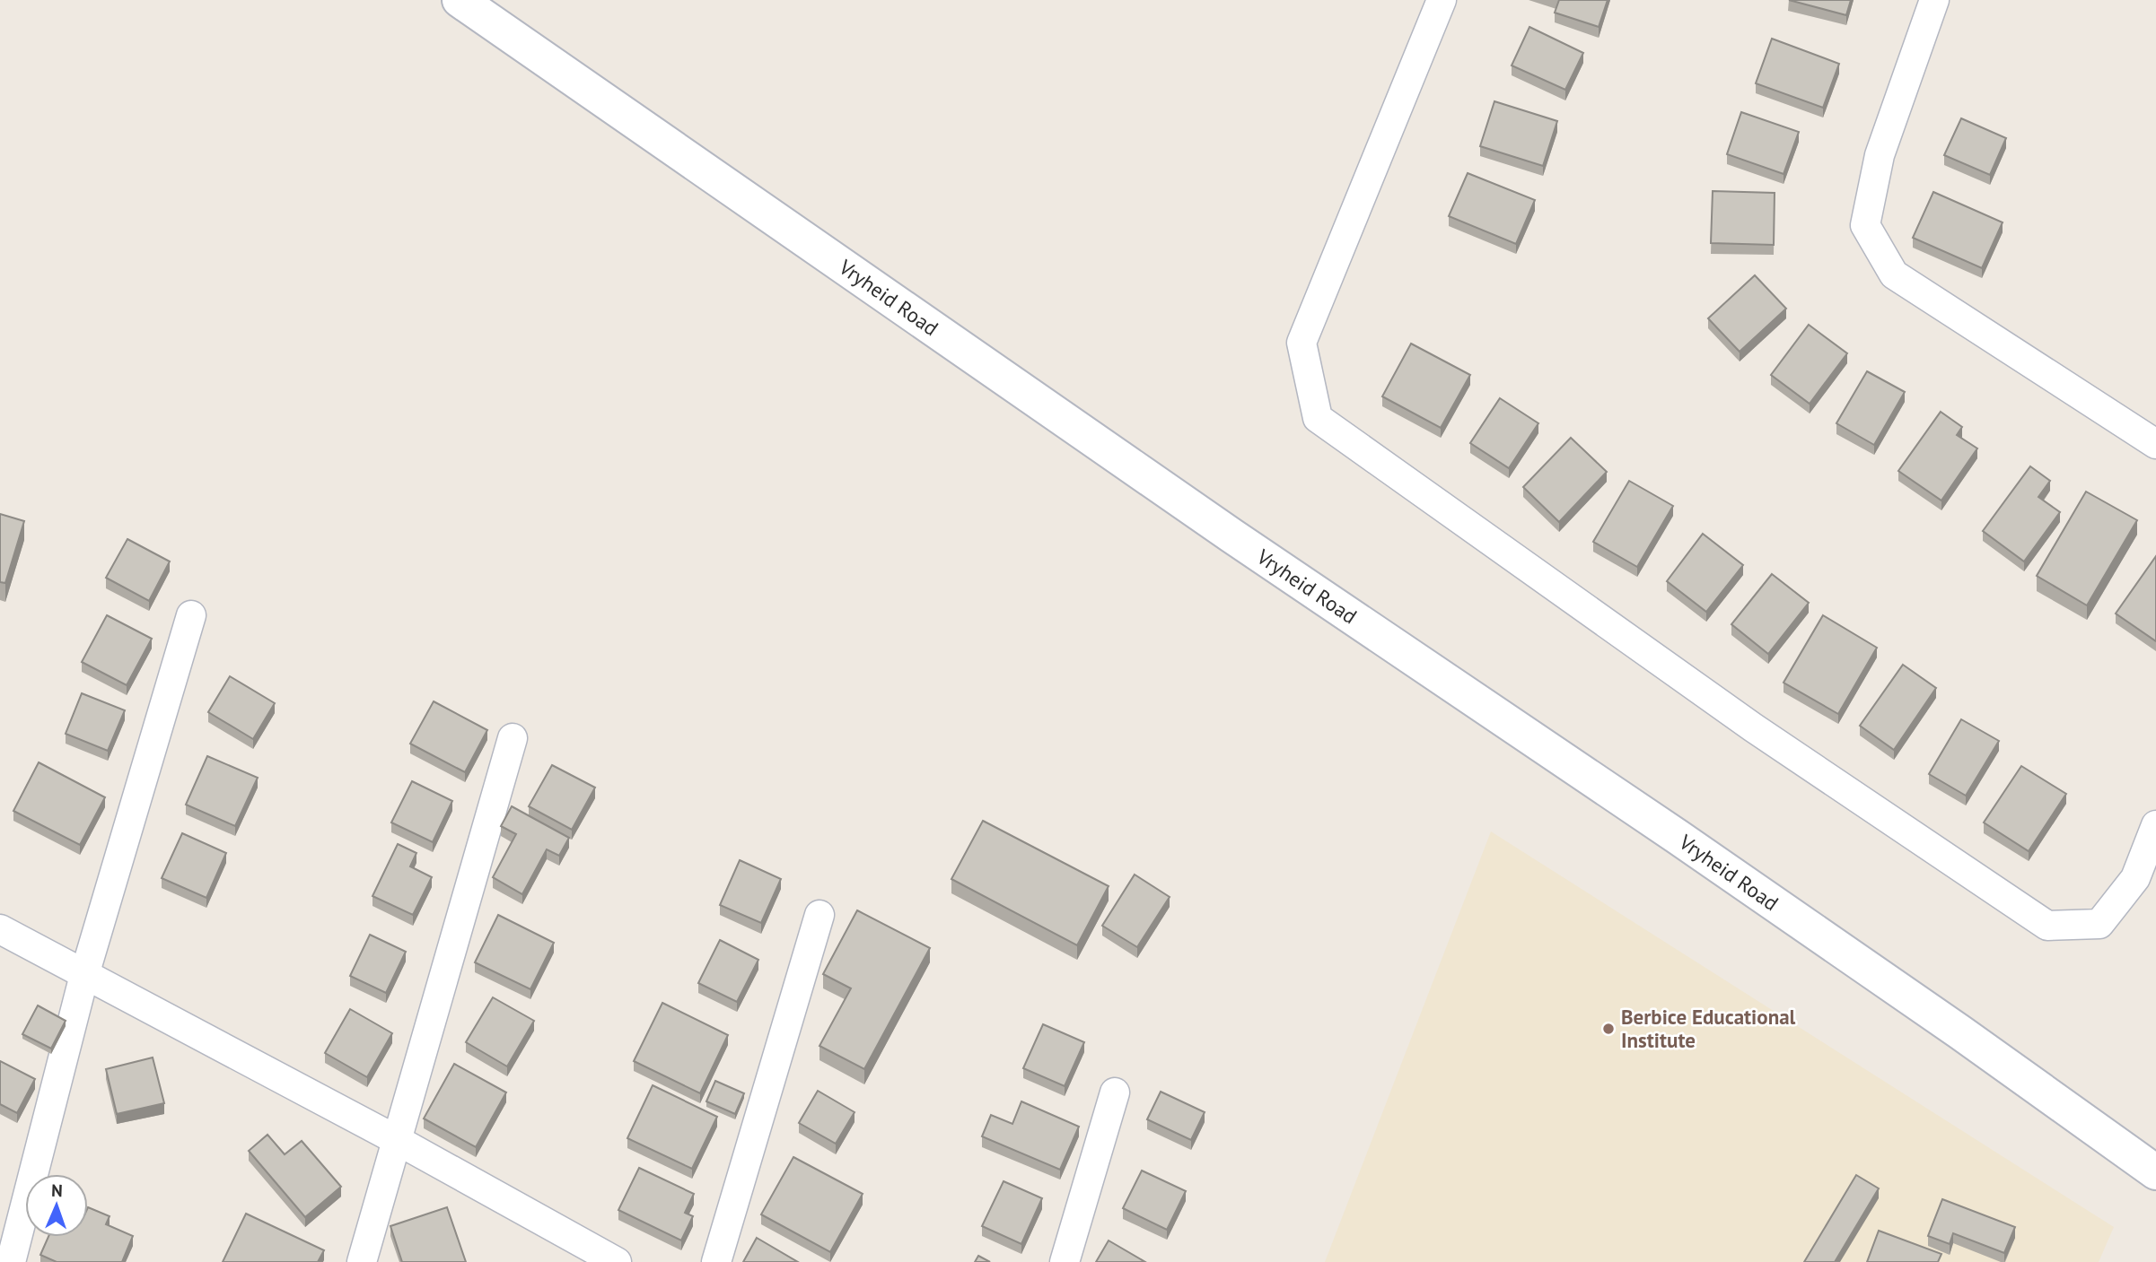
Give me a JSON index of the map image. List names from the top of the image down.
{
  "streets": {
    "street": ["Vryheid Road"]
  },
  "places": ["Berbice Educational Institute"],
  "north": "top"
}
